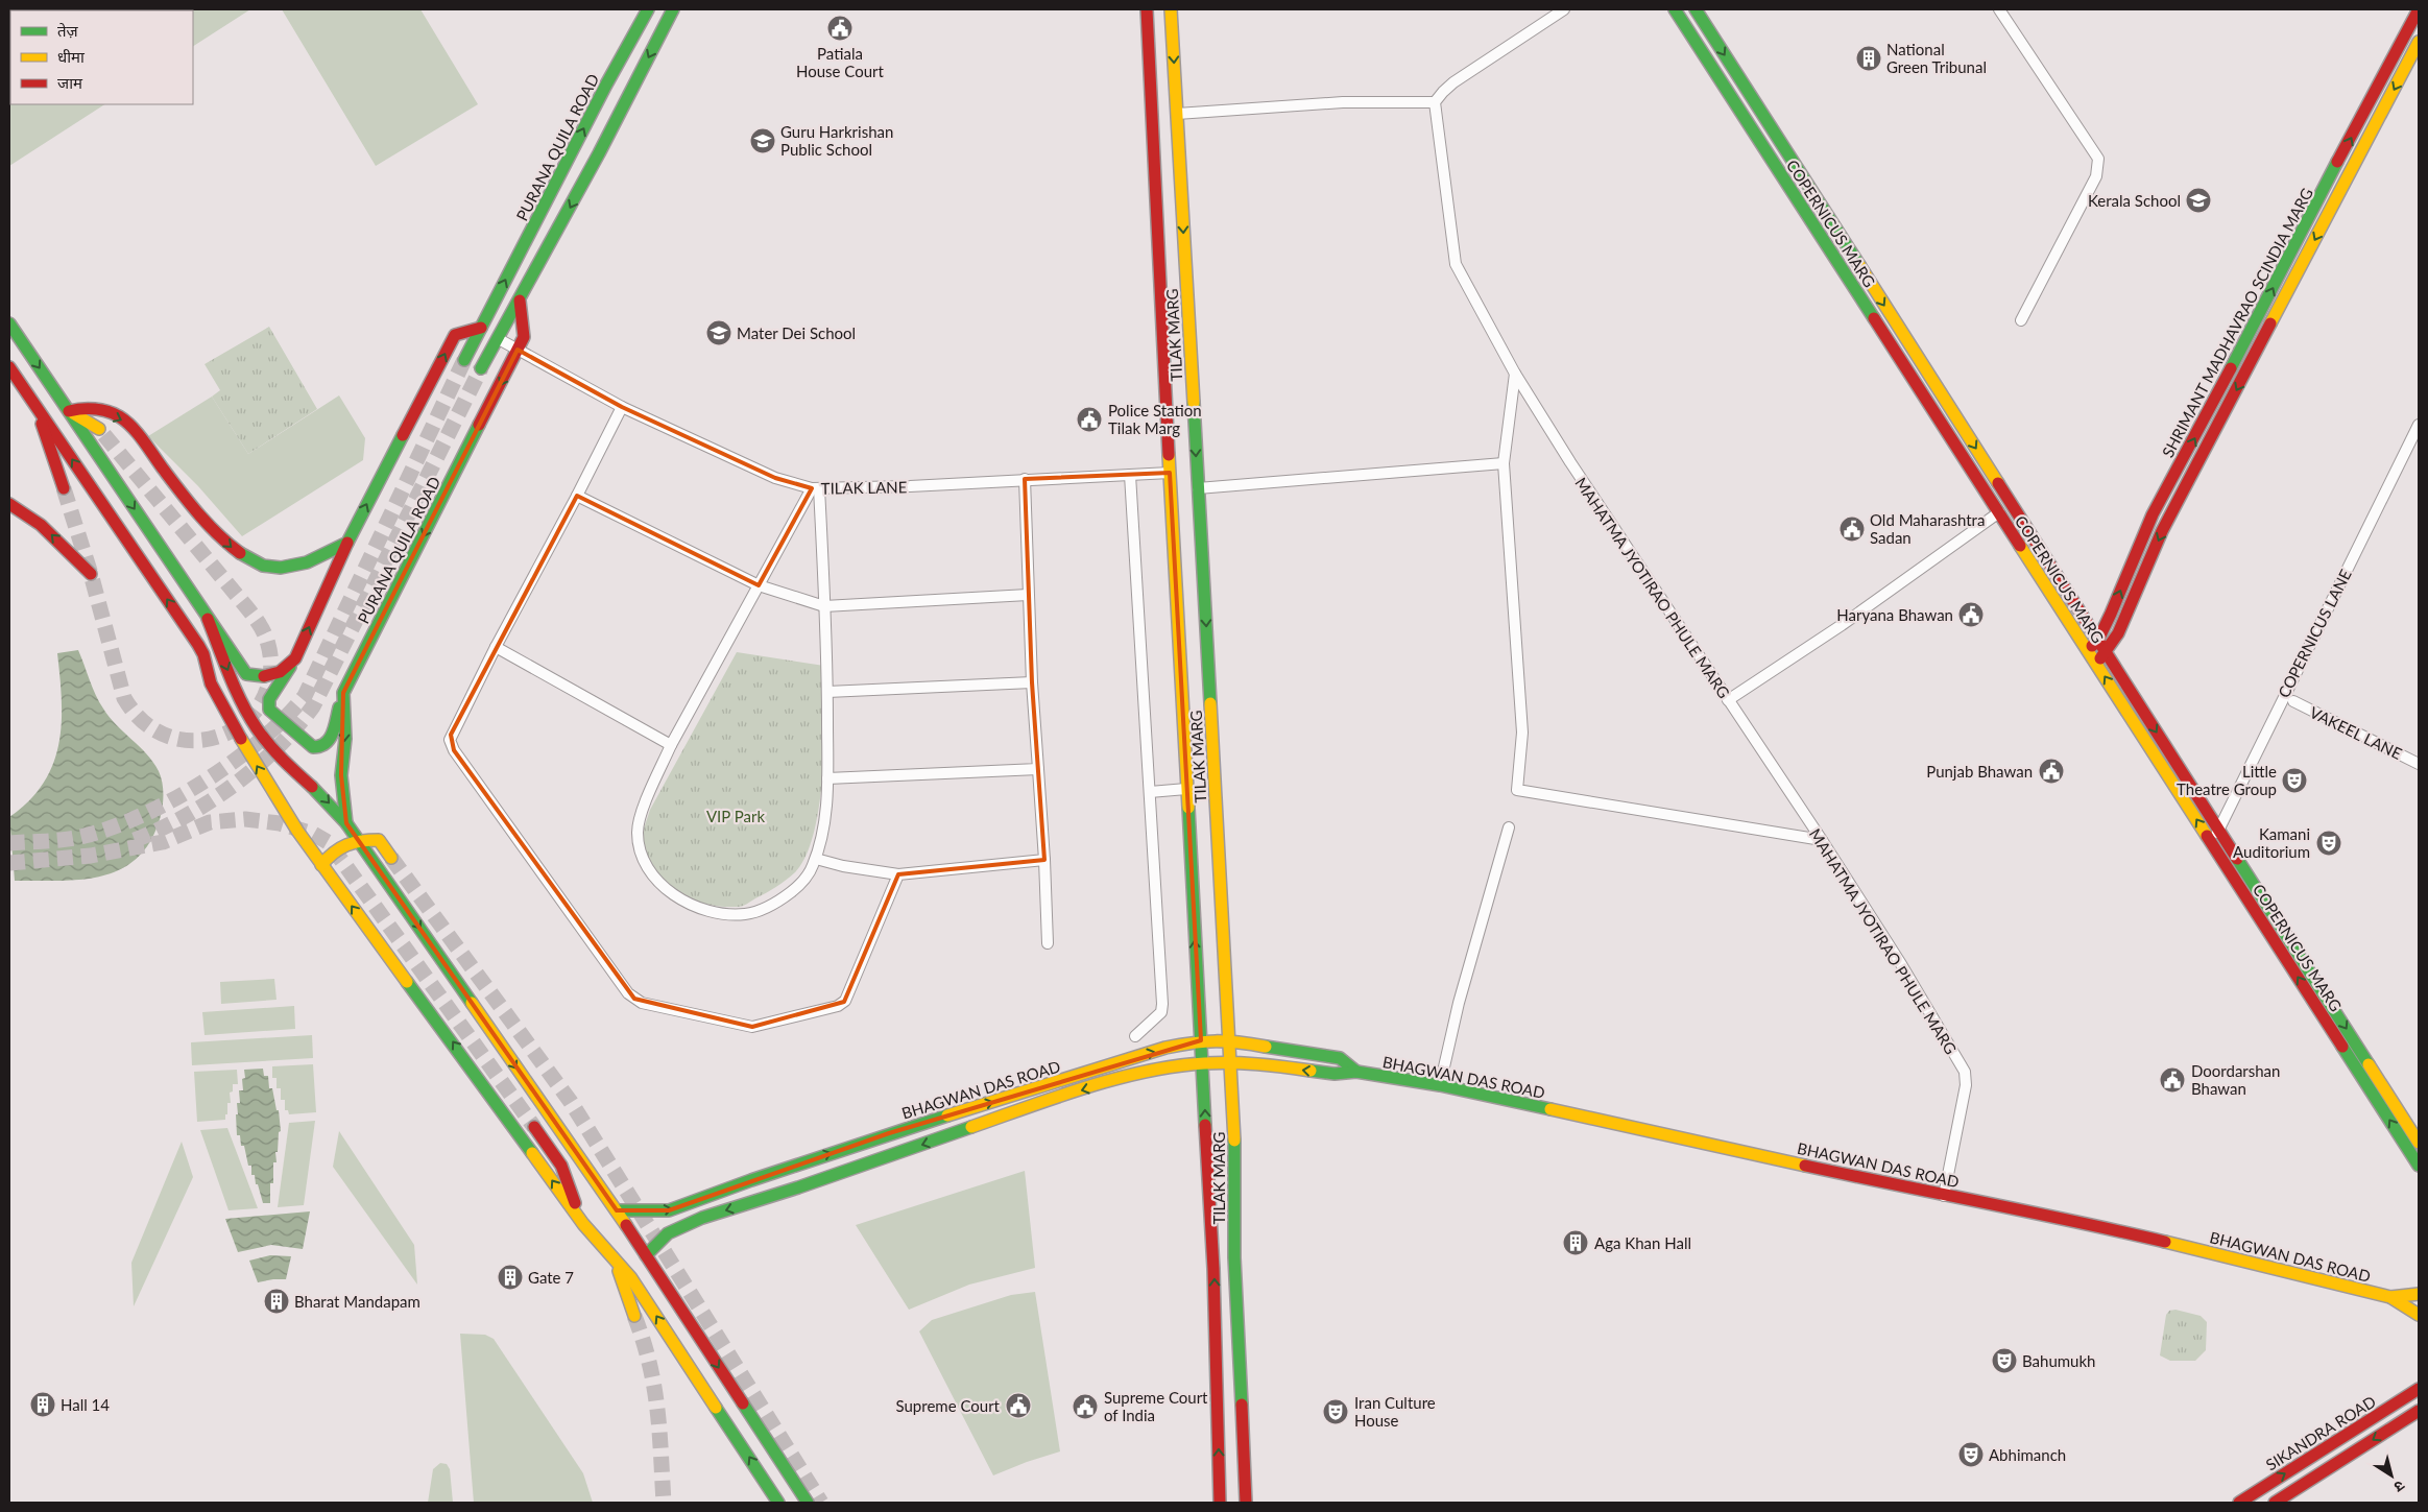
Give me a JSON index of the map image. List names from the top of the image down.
{
  "streets": {
    "main road": [
      "PURANA QUILA ROAD",
      "COPERNICUS MARG",
      "SHRIMANT MADHAVRAO SCINDIA MARG",
      "TILAK MARG",
      "BHAGWAN DAS ROAD",
      "SIKANDRA ROAD"
    ],
    "street": [
      "TILAK LANE",
      "MAHATMA JYOTIRAO PHULE MARG",
      "COPERNICUS LANE",
      "VAKEEL LANE"
    ]
  },
  "crossings": [
    ["PURANA QUILA ROAD", "TILAK LANE"],
    ["COPERNICUS MARG", "SHRIMANT MADHAVRAO SCINDIA MARG"],
    ["COPERNICUS MARG", "COPERNICUS LANE"],
    ["TILAK MARG", "TILAK LANE"],
    ["TILAK MARG", "BHAGWAN DAS ROAD"],
    ["MAHATMA JYOTIRAO PHULE MARG", "BHAGWAN DAS ROAD"]
  ],
  "parks": ["VIP Park"],
  "places": {
    "public building": [
      "Patiala House Court",
      "Police Station Tilak Marg",
      "Old Maharashtra Sadan",
      "Haryana Bhawan",
      "Punjab Bhawan",
      "Doordarshan Bhawan",
      "Supreme Court",
      "Supreme Court of India"
    ],
    "building": [
      "National Green Tribunal",
      "Aga Khan Hall",
      "Gate 7",
      "Bharat Mandapam",
      "Hall 14"
    ],
    "school or university": ["Guru Harkrishan Public School", "Kerala School", "Mater Dei School"],
    "theatre": [
      "Little Theatre Group",
      "Kamani Auditorium",
      "Bahumukh",
      "Iran Culture House",
      "Abhimanch"
    ]
  },
  "legend": ["तेज़", "धीमा", "जाम"],
  "north": "bottom right"
}
